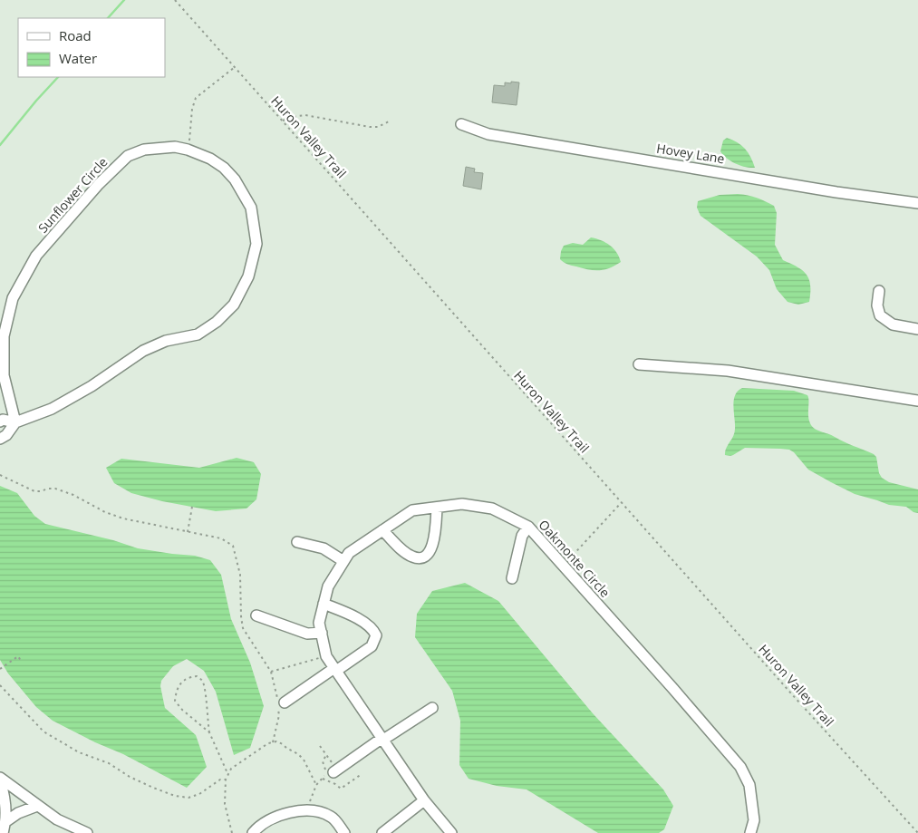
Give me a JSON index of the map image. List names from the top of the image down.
{
  "streets": {
    "street": ["Hovey Lane", "Sunflower Circle", "Oakmonte Circle"],
    "path": ["Huron Valley Trail"]
  },
  "legend": ["Road", "Water"]
}
